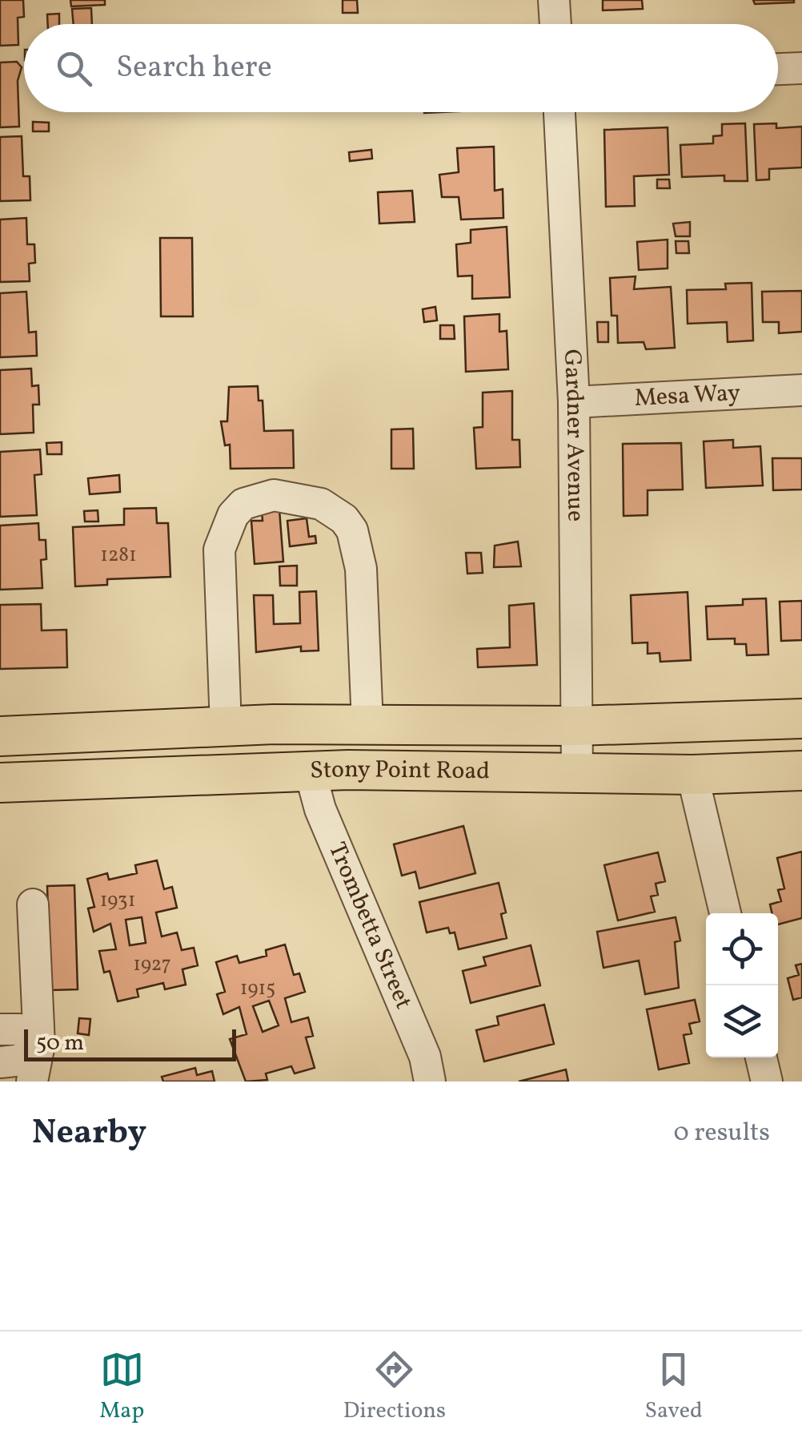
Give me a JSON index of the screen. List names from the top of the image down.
{
  "streets": {
    "main road": ["Stony Point Road"],
    "street": ["Mesa Way", "Gardner Avenue", "Trombetta Street"]
  },
  "crossings": [
    ["Mesa Way", "Gardner Avenue"],
    ["Gardner Avenue", "Stony Point Road"],
    ["Stony Point Road", "Trombetta Street"]
  ],
  "house_numbers": [
    "1281",
    "1931",
    "1927",
    "1915"
  ],
  "scale_bar": "50 m",
  "page": {
    "search": "Search here",
    "scale": "50 m",
    "heading": ["Nearby", "0 results"],
    "nav": ["Map", "Directions", "Saved"]
  }
}
